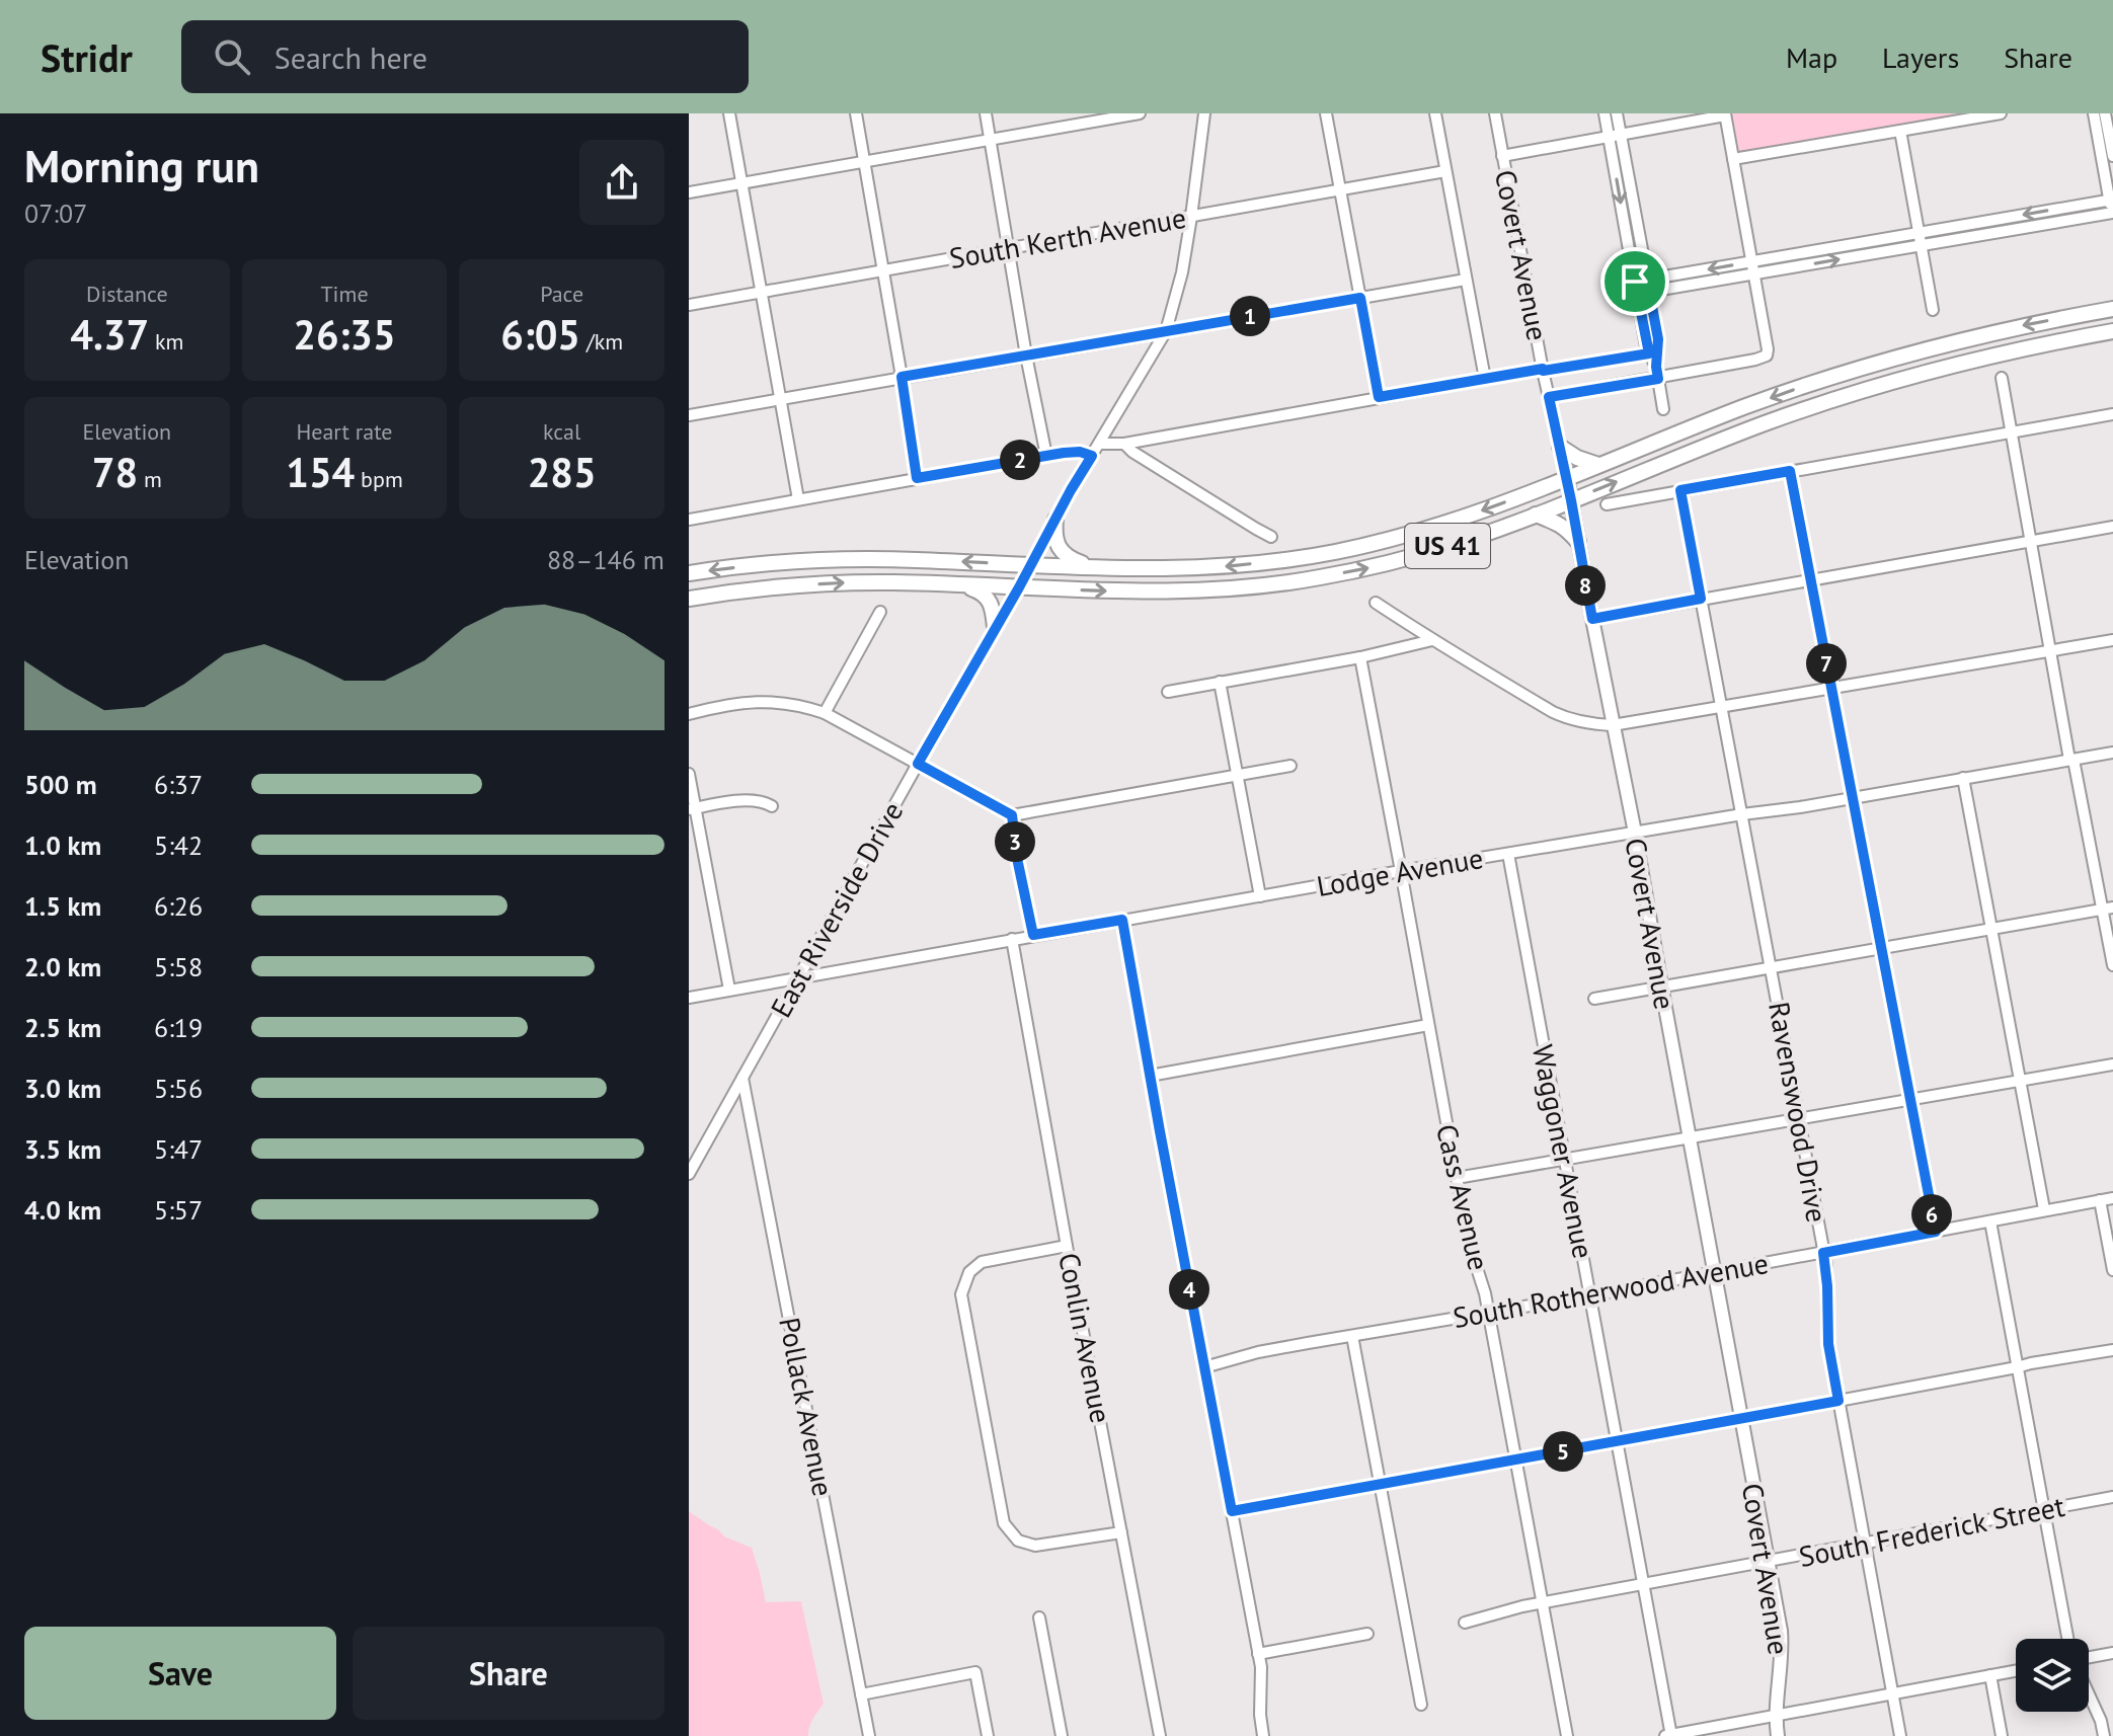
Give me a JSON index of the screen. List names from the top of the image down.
{
  "streets": {
    "highway": ["US 41"],
    "main road": ["Covert Avenue"],
    "street": [
      "South Kerth Avenue",
      "Lodge Avenue",
      "East Riverside Drive",
      "Ravenswood Drive",
      "Waggoner Avenue",
      "Cass Avenue",
      "South Rotherwood Avenue",
      "Conlin Avenue",
      "Pollack Avenue",
      "South Frederick Street"
    ]
  },
  "crossings": [
    ["South Kerth Avenue", "East Riverside Drive"],
    ["Covert Avenue", "US 41"],
    ["Covert Avenue", "Lodge Avenue"],
    ["Covert Avenue", "South Rotherwood Avenue"],
    ["Covert Avenue", "South Frederick Street"],
    ["US 41", "East Riverside Drive"],
    ["Lodge Avenue", "East Riverside Drive"],
    ["Lodge Avenue", "Ravenswood Drive"],
    ["Lodge Avenue", "Waggoner Avenue"],
    ["Lodge Avenue", "Cass Avenue"],
    ["Lodge Avenue", "Conlin Avenue"],
    ["East Riverside Drive", "Pollack Avenue"],
    ["Ravenswood Drive", "South Rotherwood Avenue"],
    ["Ravenswood Drive", "South Frederick Street"],
    ["Waggoner Avenue", "South Rotherwood Avenue"],
    ["Waggoner Avenue", "South Frederick Street"],
    ["Cass Avenue", "South Rotherwood Avenue"],
    ["Cass Avenue", "South Frederick Street"]
  ],
  "page": {
    "header": "Stridr",
    "search": "Search here",
    "nav": ["Map", "Layers", "Share"],
    "heading": ["Morning run", "07:07"],
    "stats": [
      ["Distance", "4.37 km"],
      ["Time", "26:35"],
      ["Pace", "6:05 /km"],
      ["Elevation", "78 m"],
      ["Heart rate", "154 bpm"],
      ["kcal", "285"]
    ],
    "pins": [
      "1",
      "2",
      "8",
      "7",
      "3",
      "6",
      "4",
      "5"
    ],
    "chart": ["Elevation", "88–146 m"],
    "list": [
      {
        "name": "500 m",
        "note": "6:37"
      },
      {
        "name": "1.0 km",
        "note": "5:42"
      },
      {
        "name": "1.5 km",
        "note": "6:26"
      },
      {
        "name": "2.0 km",
        "note": "5:58"
      },
      {
        "name": "2.5 km",
        "note": "6:19"
      },
      {
        "name": "3.0 km",
        "note": "5:56"
      },
      {
        "name": "3.5 km",
        "note": "5:47"
      },
      {
        "name": "4.0 km",
        "note": "5:57"
      }
    ],
    "buttons": ["Save", "Share"]
  }
}
